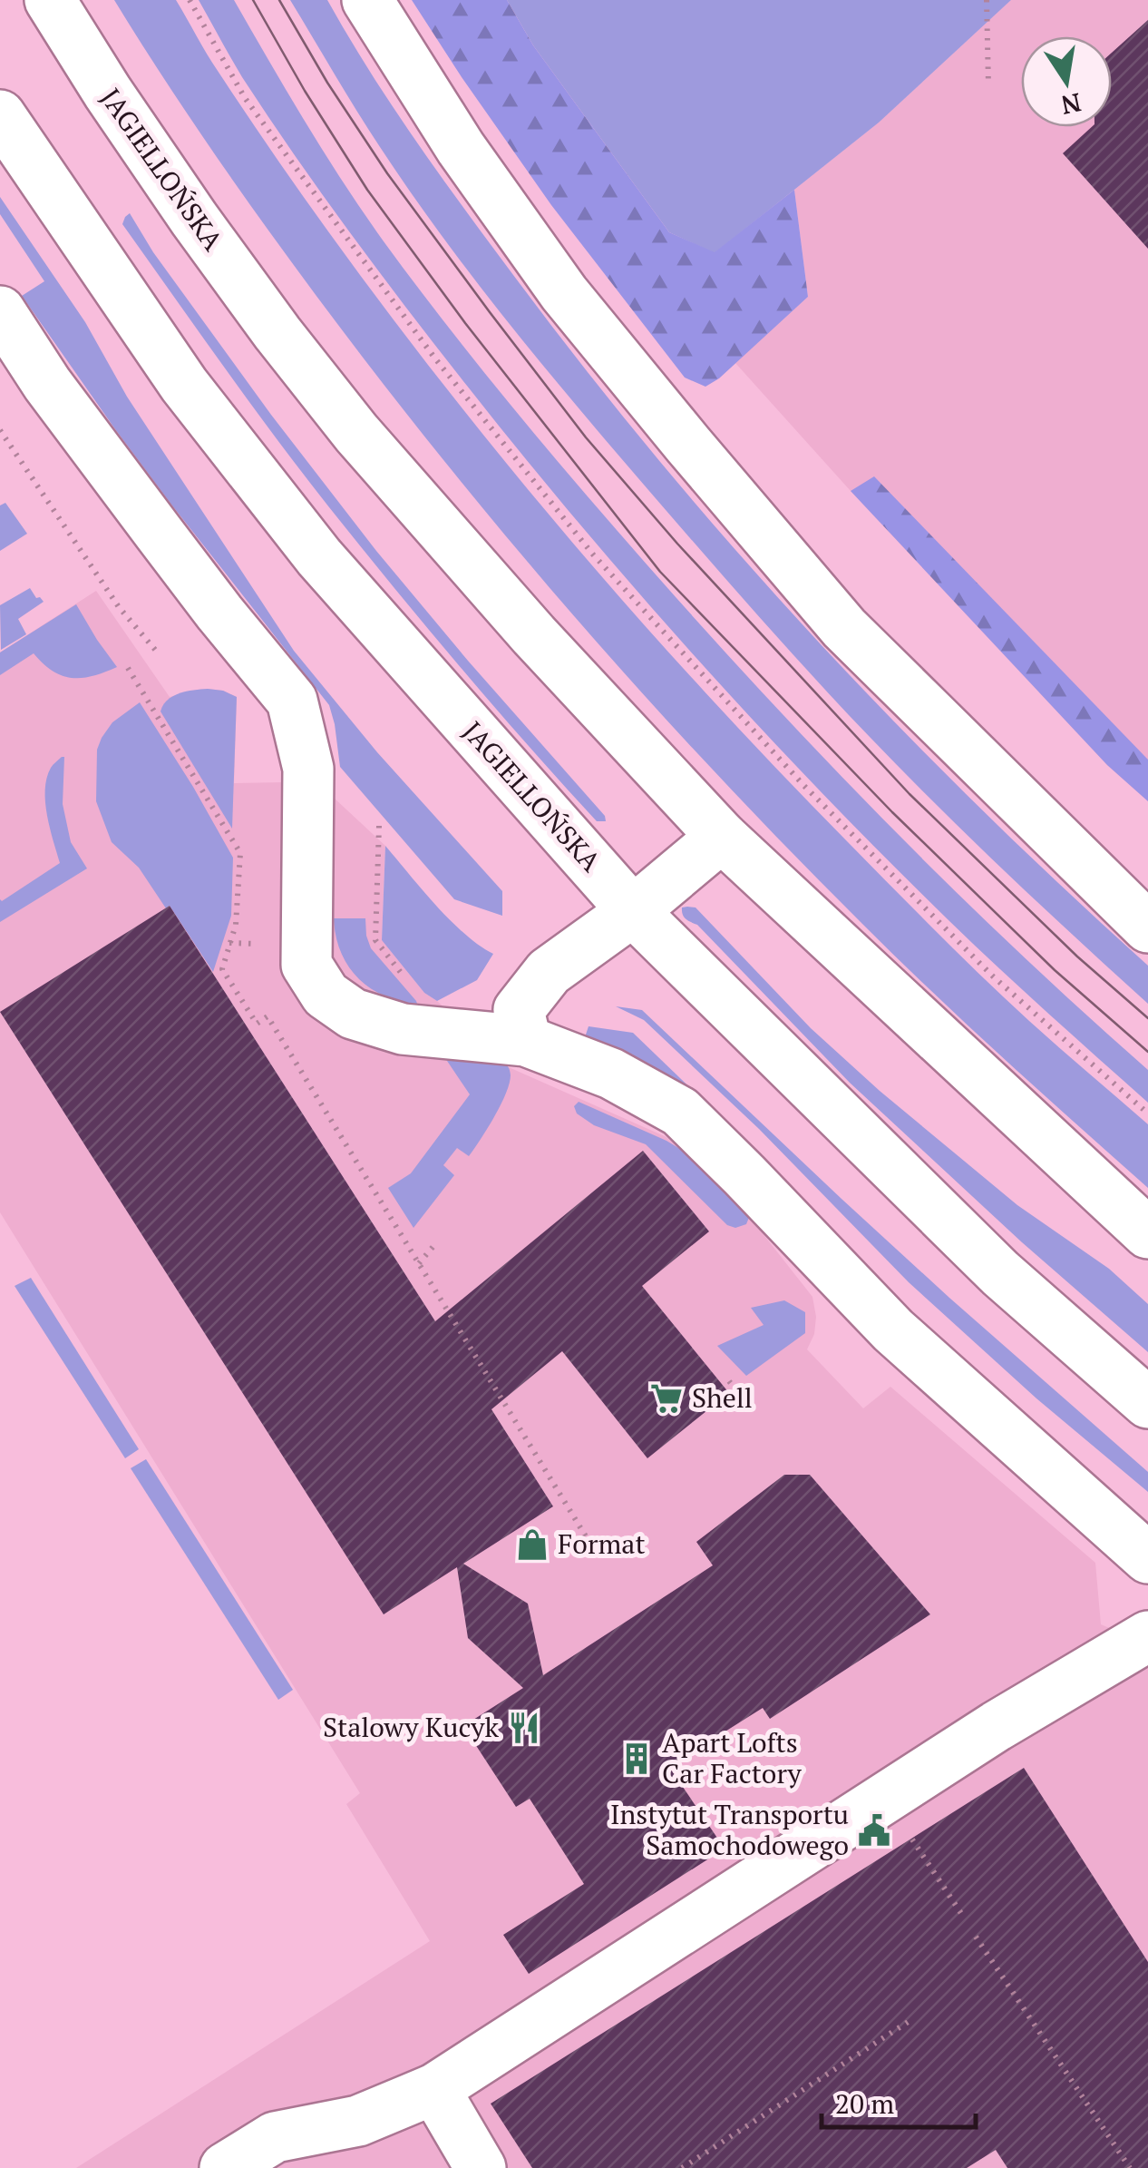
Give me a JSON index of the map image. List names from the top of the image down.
{
  "streets": {
    "main road": ["JAGIELLOŃSKA"]
  },
  "places": {
    "supermarket": ["Shell"],
    "shop": ["Format"],
    "restaurant": ["Stalowy Kucyk"],
    "building": ["Apart Lofts Car Factory"],
    "public building": ["Instytut Transportu Samochodowego"]
  },
  "scale_bar": "20 m",
  "north": "bottom"
}
